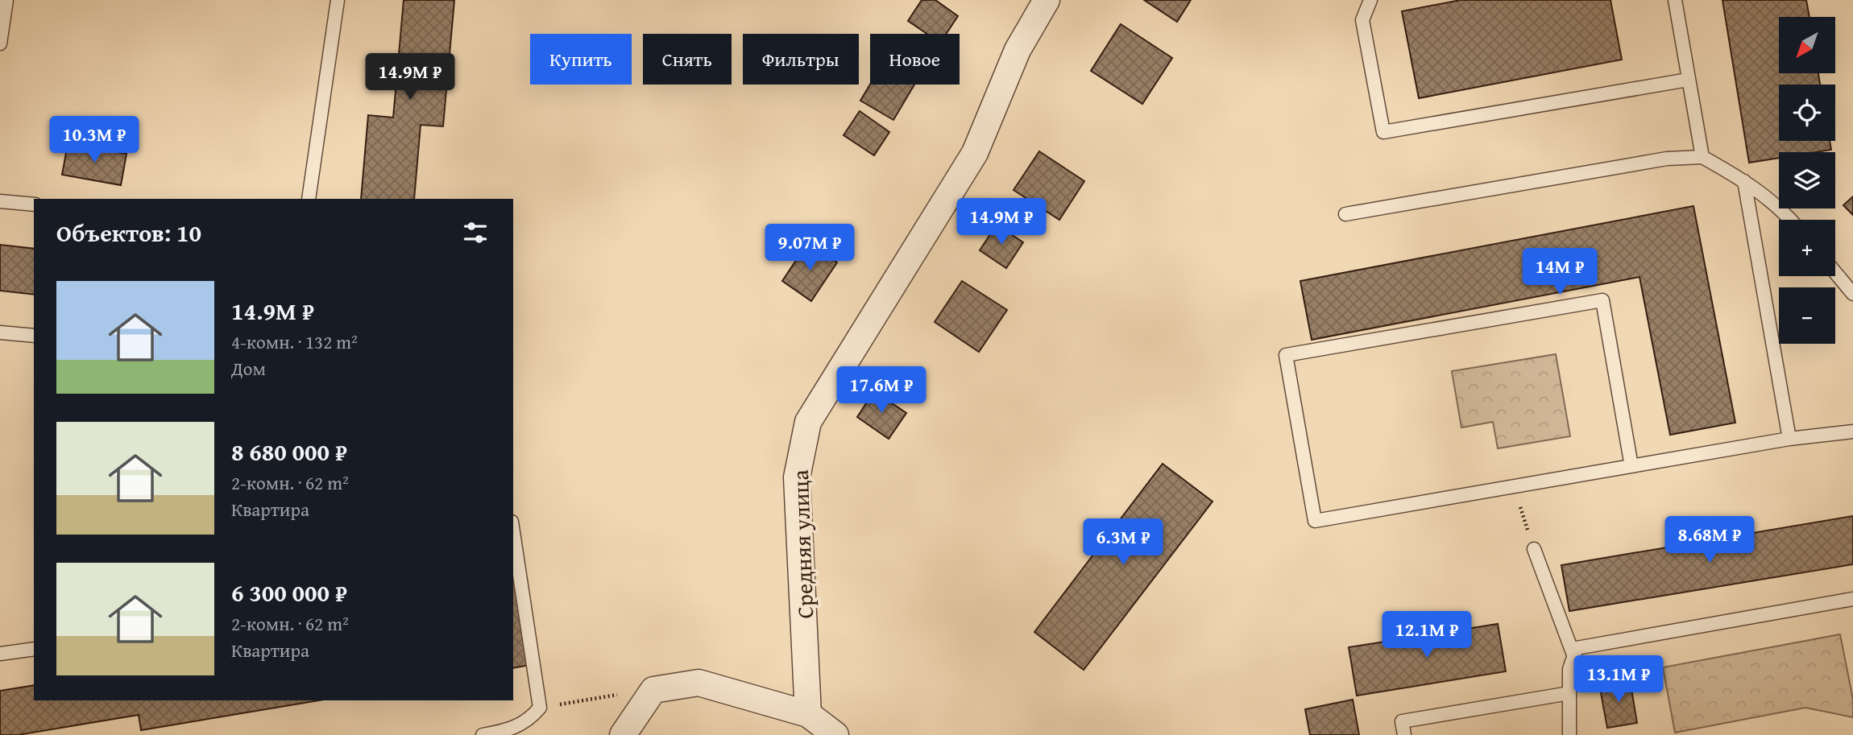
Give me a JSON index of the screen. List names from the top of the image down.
{
  "streets": {
    "street": ["Средняя улица"]
  },
  "north": "bottom left",
  "page": {
    "map_buttons": ["+", "−"],
    "chip": [
      "Купить",
      "Снять",
      "Фильтры",
      "Новое"
    ],
    "price": [
      "14.9M ₽",
      "10.3M ₽",
      "14.9M ₽",
      "9.07M ₽",
      "14M ₽",
      "17.6M ₽",
      "8.68M ₽",
      "6.3M ₽",
      "12.1M ₽",
      "13.1M ₽"
    ],
    "heading": "Объектов: 10",
    "list": [
      {
        "name": "14.9M ₽",
        "note": "4-комн. · 132 m² · Дом"
      },
      {
        "name": "8 680 000 ₽",
        "note": "2-комн. · 62 m² · Квартира"
      },
      {
        "name": "6 300 000 ₽",
        "note": "2-комн. · 62 m² · Квартира"
      }
    ]
  }
}
